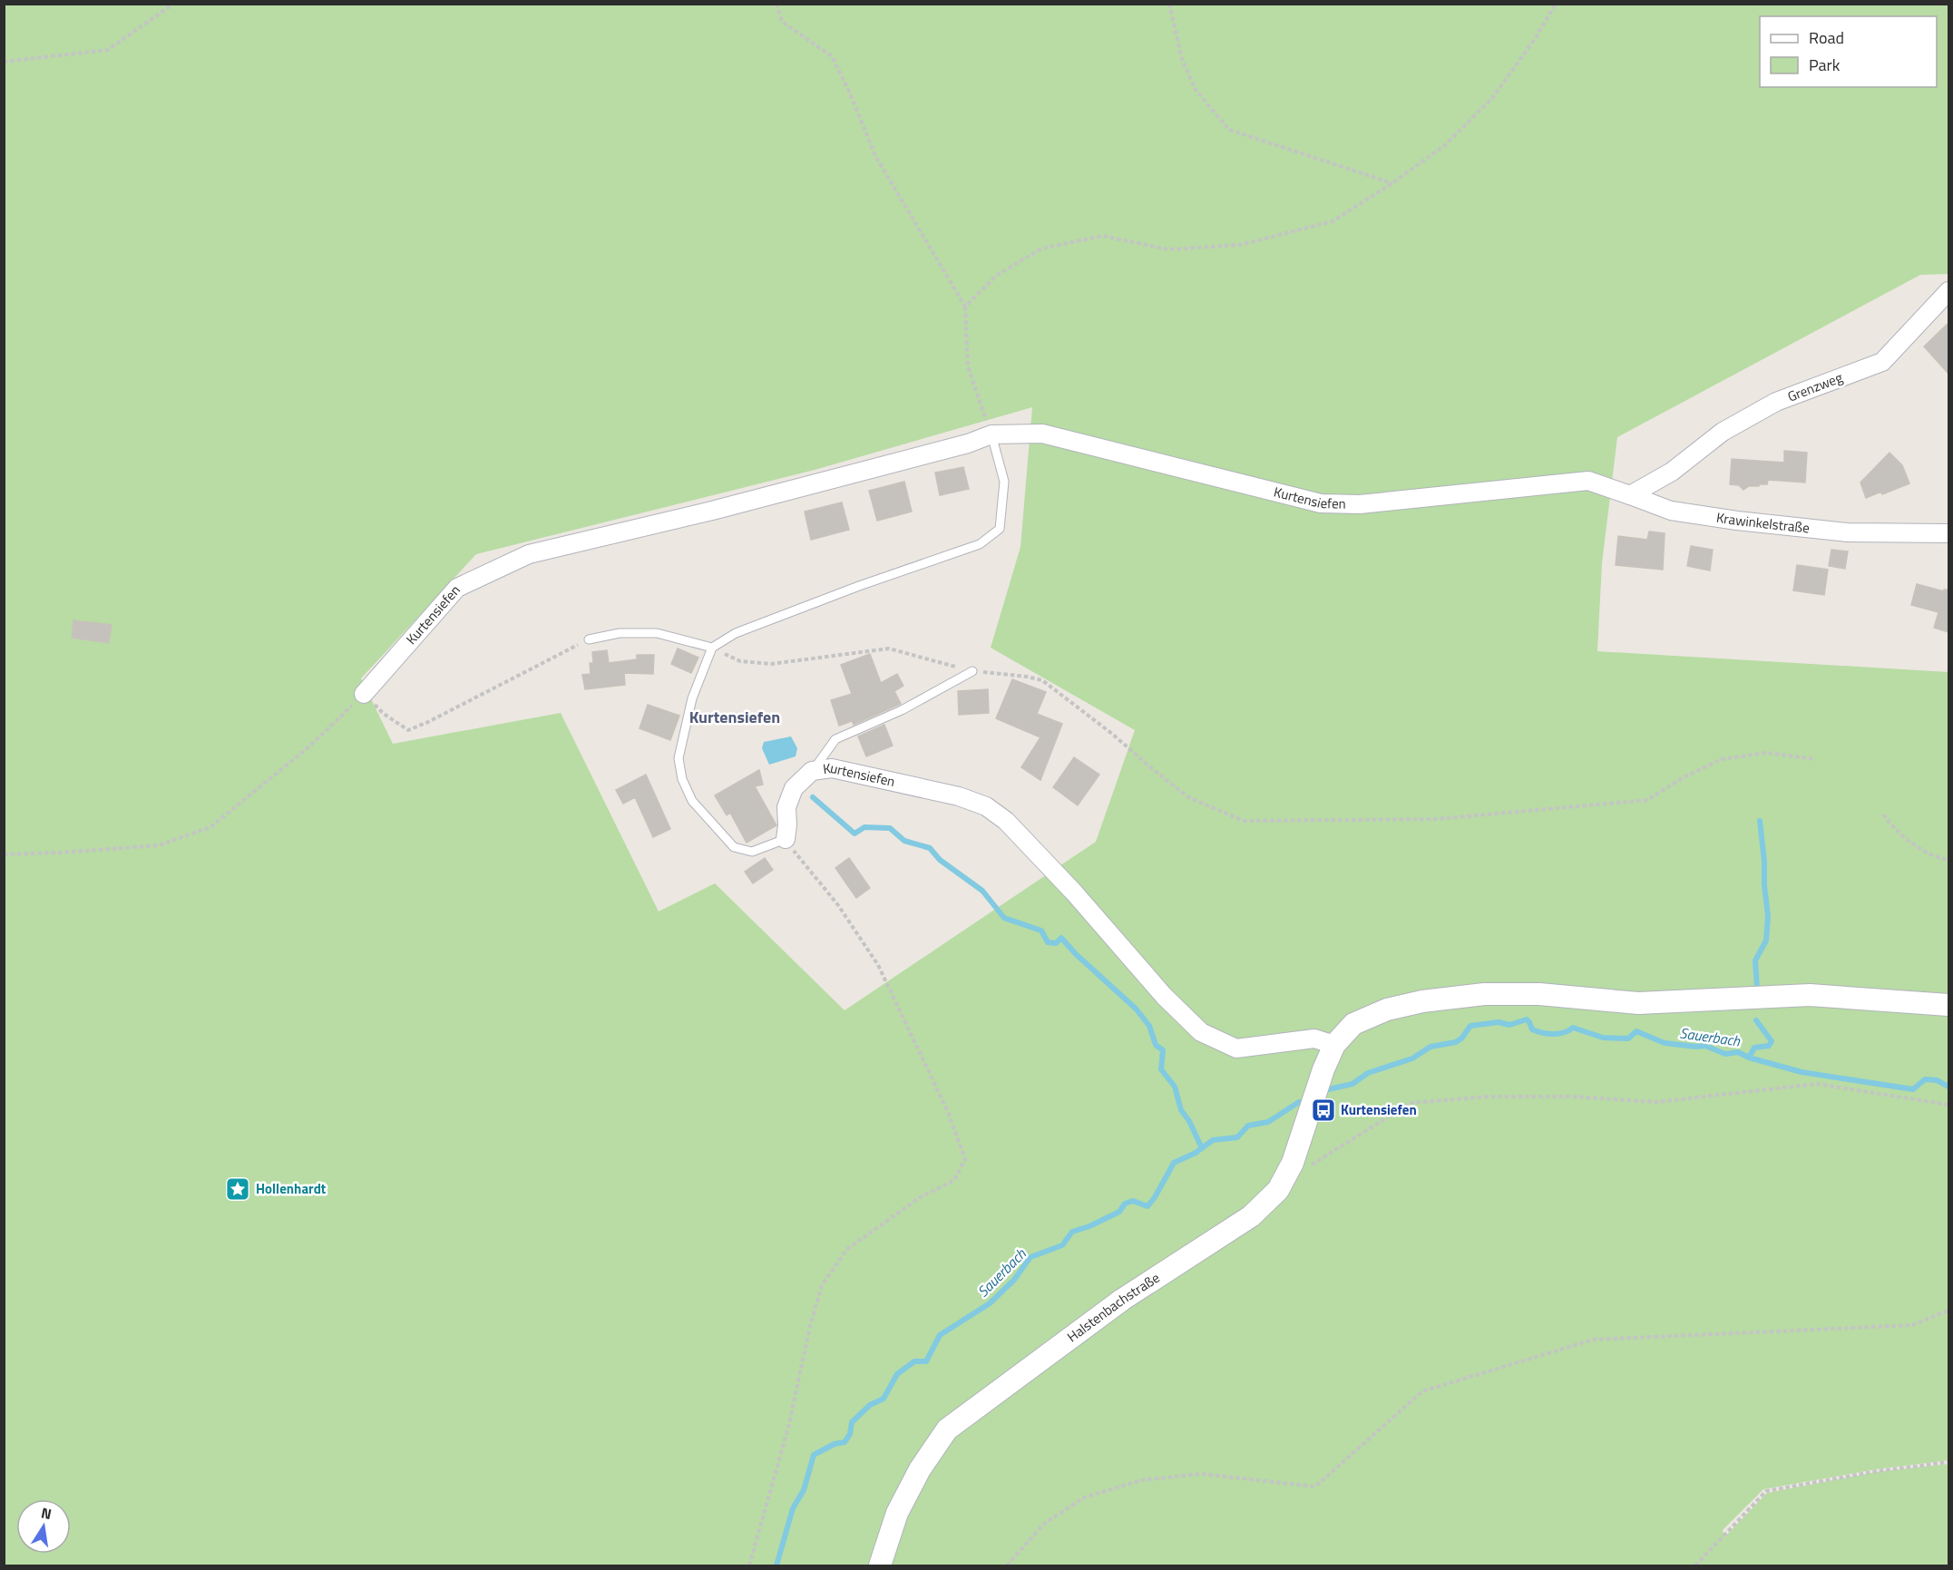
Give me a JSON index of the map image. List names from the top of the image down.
{
  "streets": {
    "street": [
      "Grenzweg",
      "Kurtensiefen",
      "Krawinkelstraße",
      "Halstenbachstraße"
    ]
  },
  "crossings": [
    ["Grenzweg", "Kurtensiefen"],
    ["Grenzweg", "Krawinkelstraße"],
    ["Kurtensiefen", "Krawinkelstraße"],
    ["Kurtensiefen", "Halstenbachstraße"]
  ],
  "districts": ["Kurtensiefen"],
  "water": ["Sauerbach"],
  "places": {
    "bus stop": ["Kurtensiefen"],
    "place": ["Hollenhardt"]
  },
  "legend": ["Road", "Park"],
  "north": "top"
}
